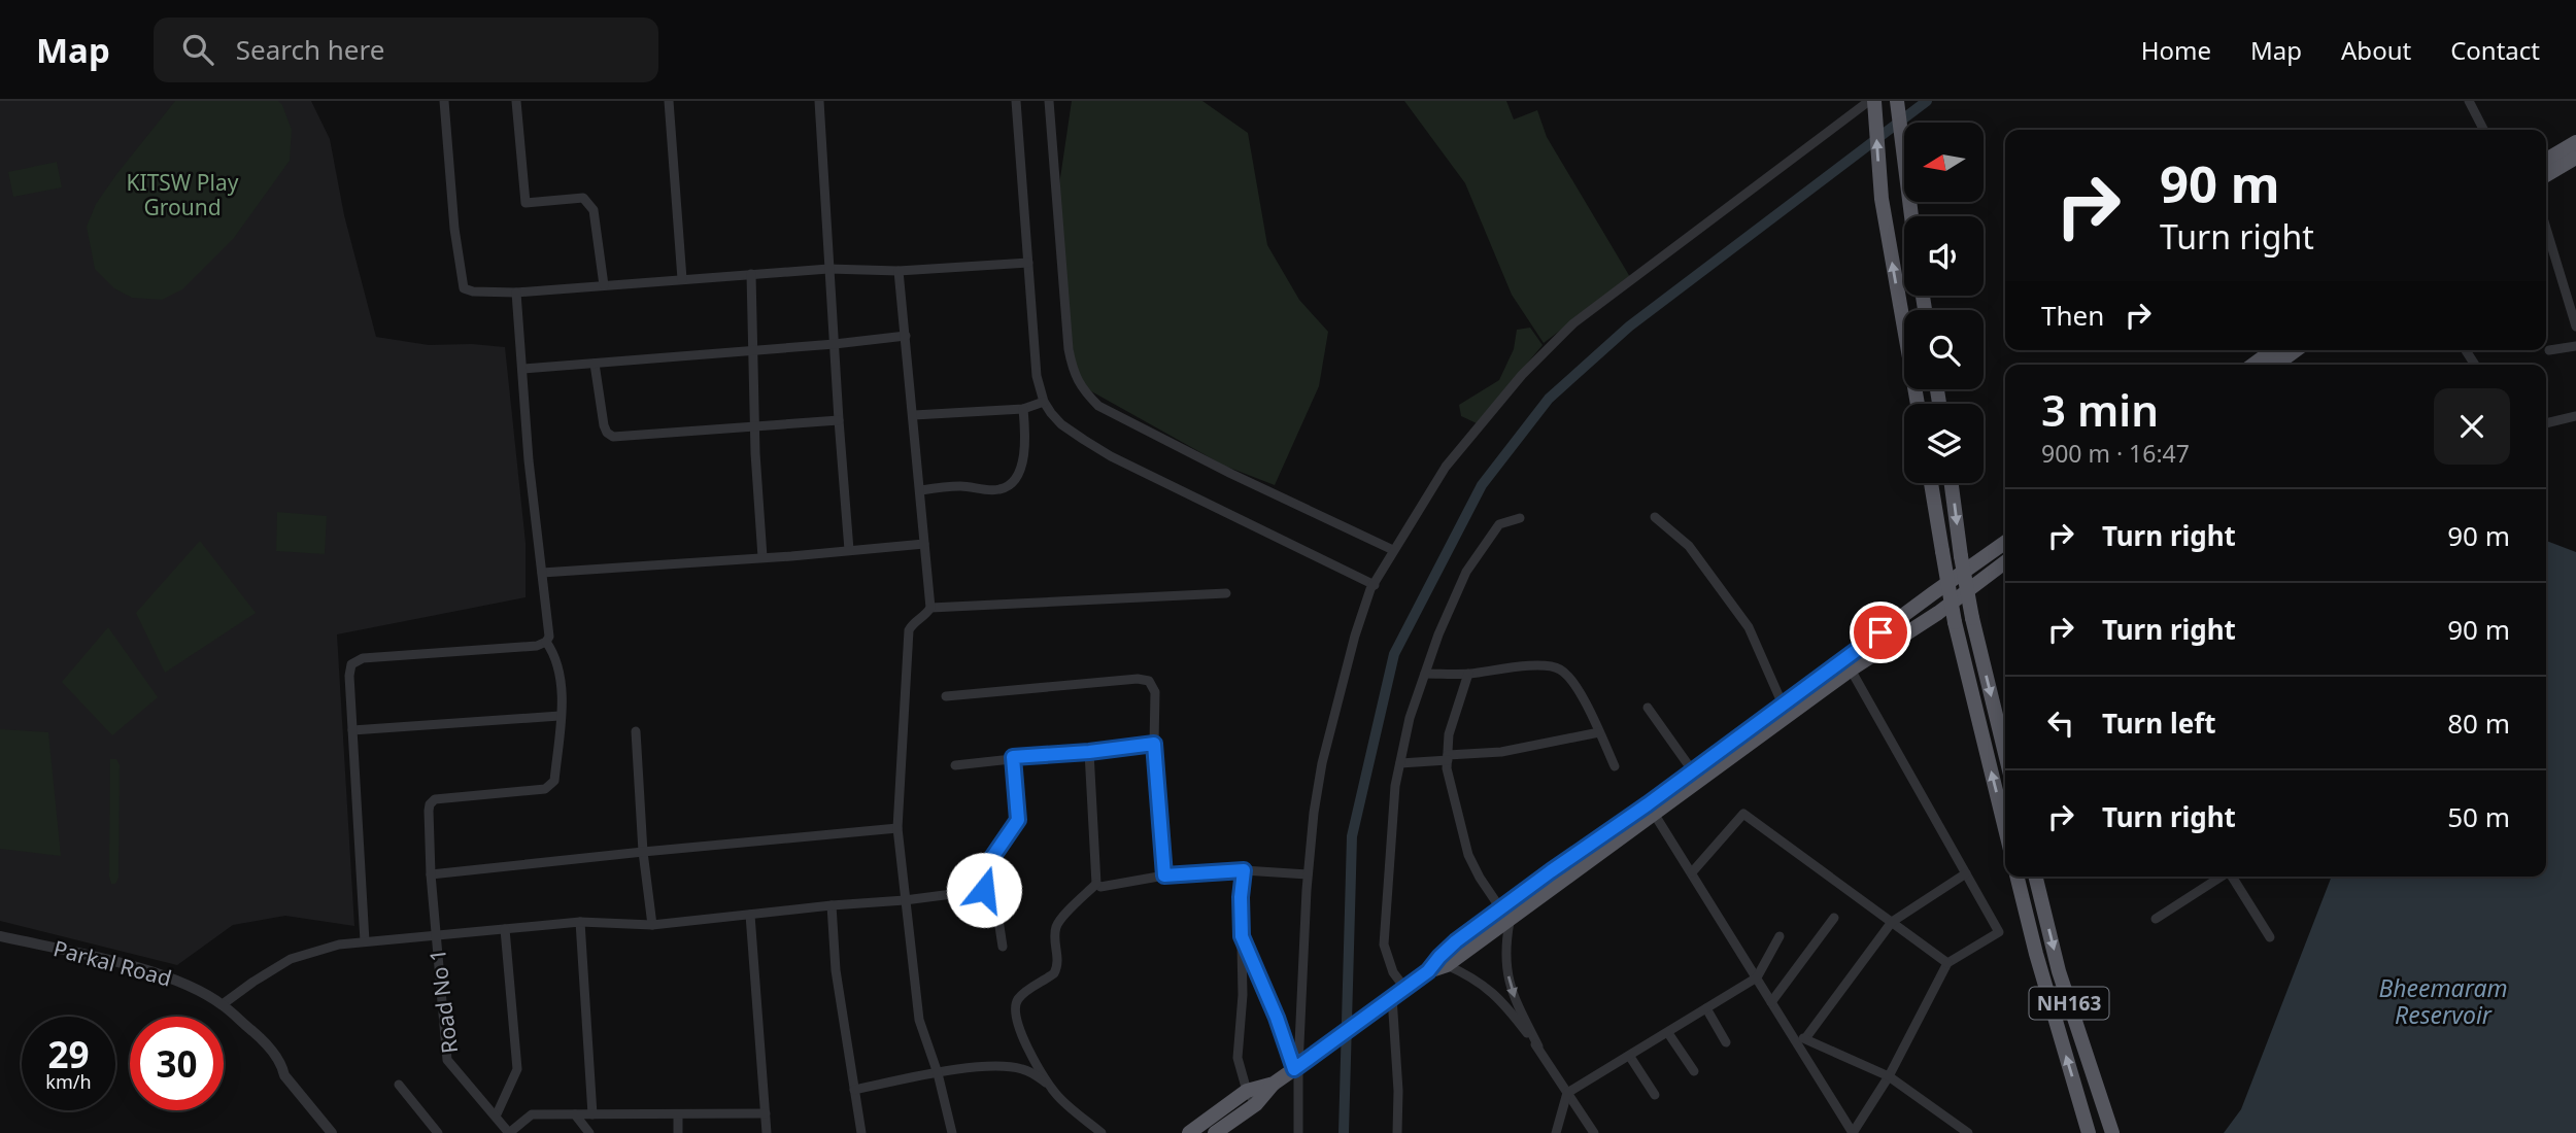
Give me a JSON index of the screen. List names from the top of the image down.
{
  "streets": {
    "highway": ["NH163"],
    "street": ["Parkal Road", "Road No 1"]
  },
  "water": ["Bheemaram Reservoir"],
  "parks": ["KITSW Play Ground"],
  "north": "left",
  "page": {
    "header": "Map",
    "search": "Search here",
    "nav": [
      "Home",
      "Map",
      "About",
      "Contact"
    ],
    "turn": ["90 m", "Turn right"],
    "then": "Then",
    "heading": ["3 min", "900 m · 16:47"],
    "list": [
      {
        "name": "Turn right",
        "value": "90 m"
      },
      {
        "name": "Turn right",
        "value": "90 m"
      },
      {
        "name": "Turn left",
        "value": "80 m"
      },
      {
        "name": "Turn right",
        "value": "50 m"
      }
    ],
    "speed": "29 km/h",
    "limit": "30"
  }
}
